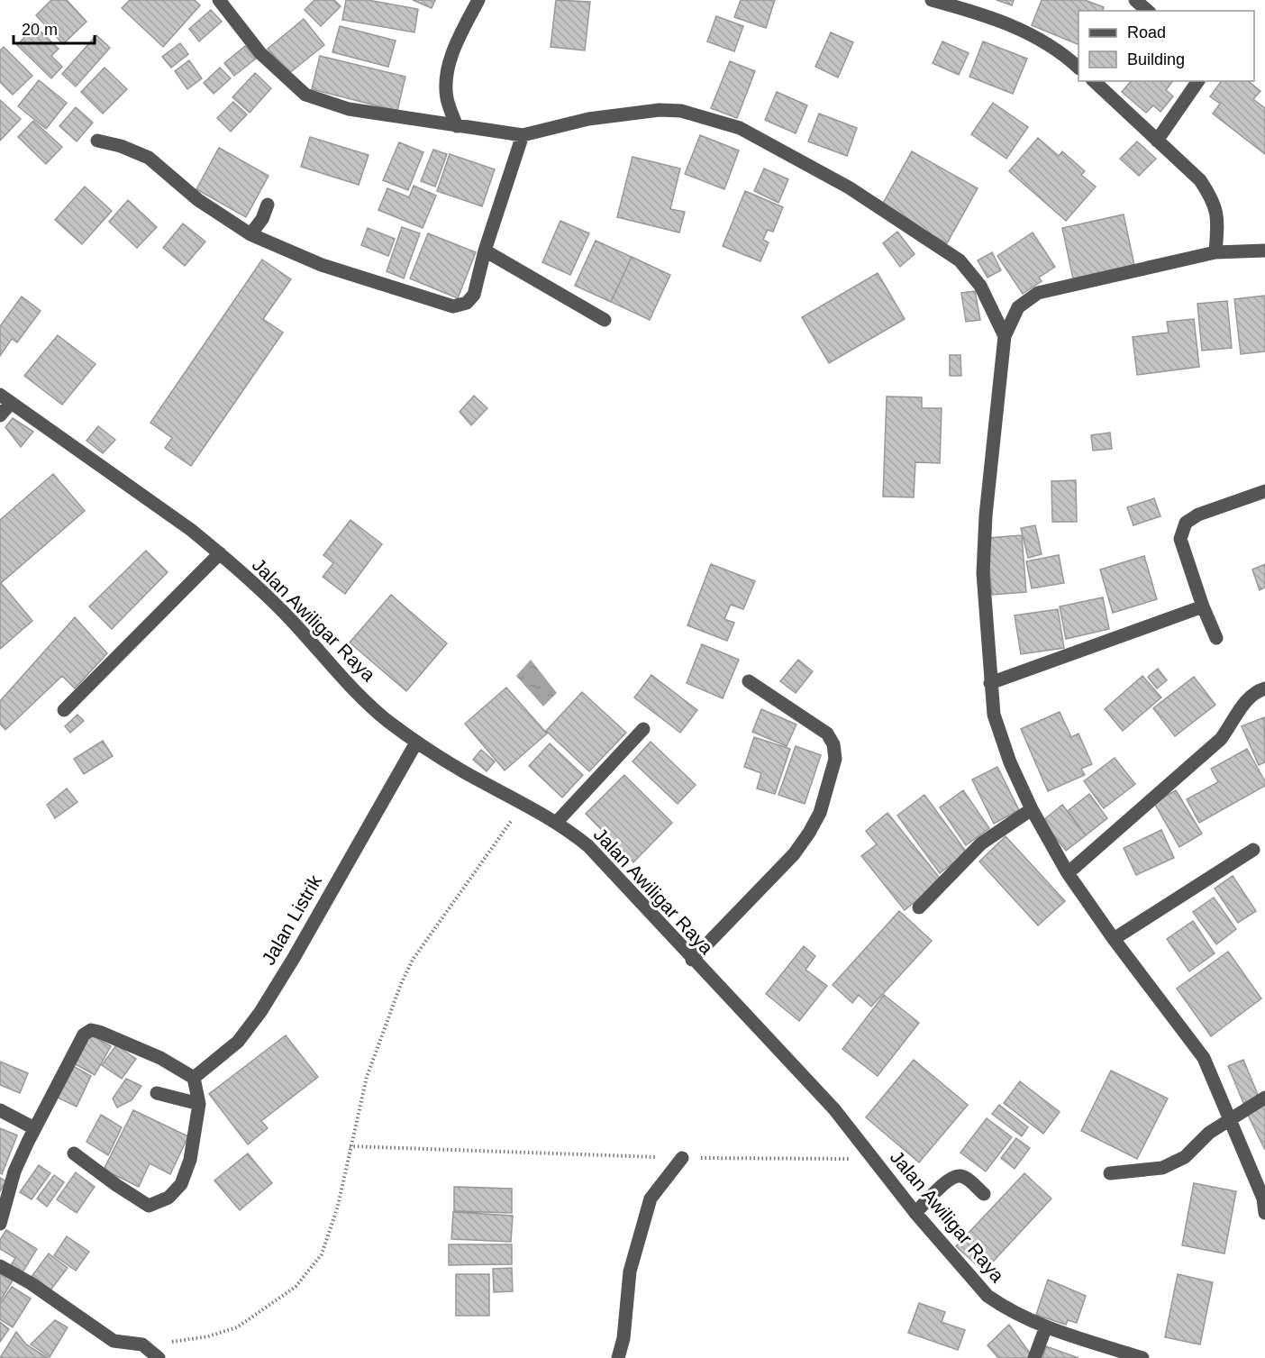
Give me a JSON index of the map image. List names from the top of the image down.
{
  "streets": {
    "street": ["Jalan Awiligar Raya", "Jalan Listrik"]
  },
  "crossings": [
    ["Jalan Awiligar Raya", "Jalan Listrik"]
  ],
  "legend": ["Road", "Building"],
  "scale_bar": "20 m"
}
